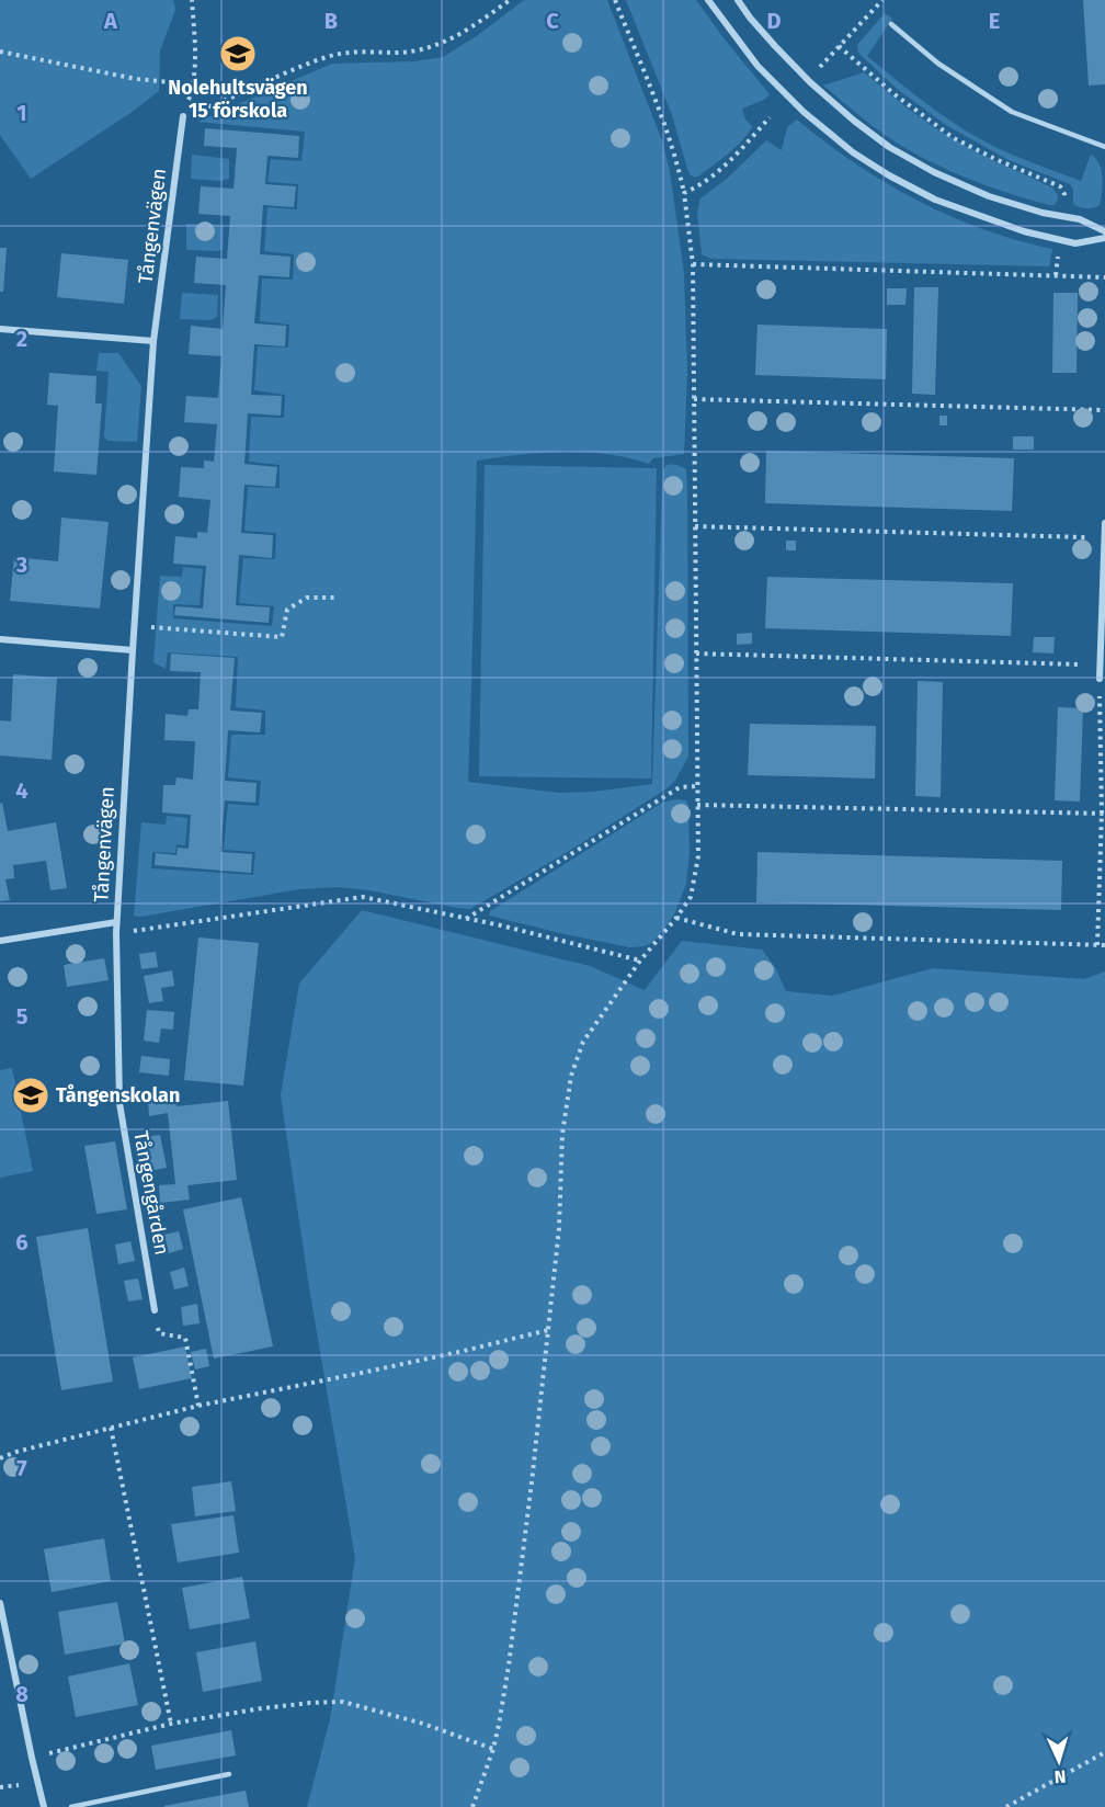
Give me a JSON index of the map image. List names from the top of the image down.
{
  "streets": {
    "street": ["Tångenvägen", "Tångengården"]
  },
  "crossings": [
    ["Tångenvägen", "Tångengården"]
  ],
  "places": {
    "school or university": ["Nolehultsvägen 15 förskola", "Tångenskolan"]
  },
  "north": "bottom",
  "grid": {
    "columns": [
      "A",
      "B",
      "C",
      "D",
      "E"
    ],
    "rows": [
      "1",
      "2",
      "3",
      "4",
      "5",
      "6",
      "7",
      "8"
    ]
  }
}
